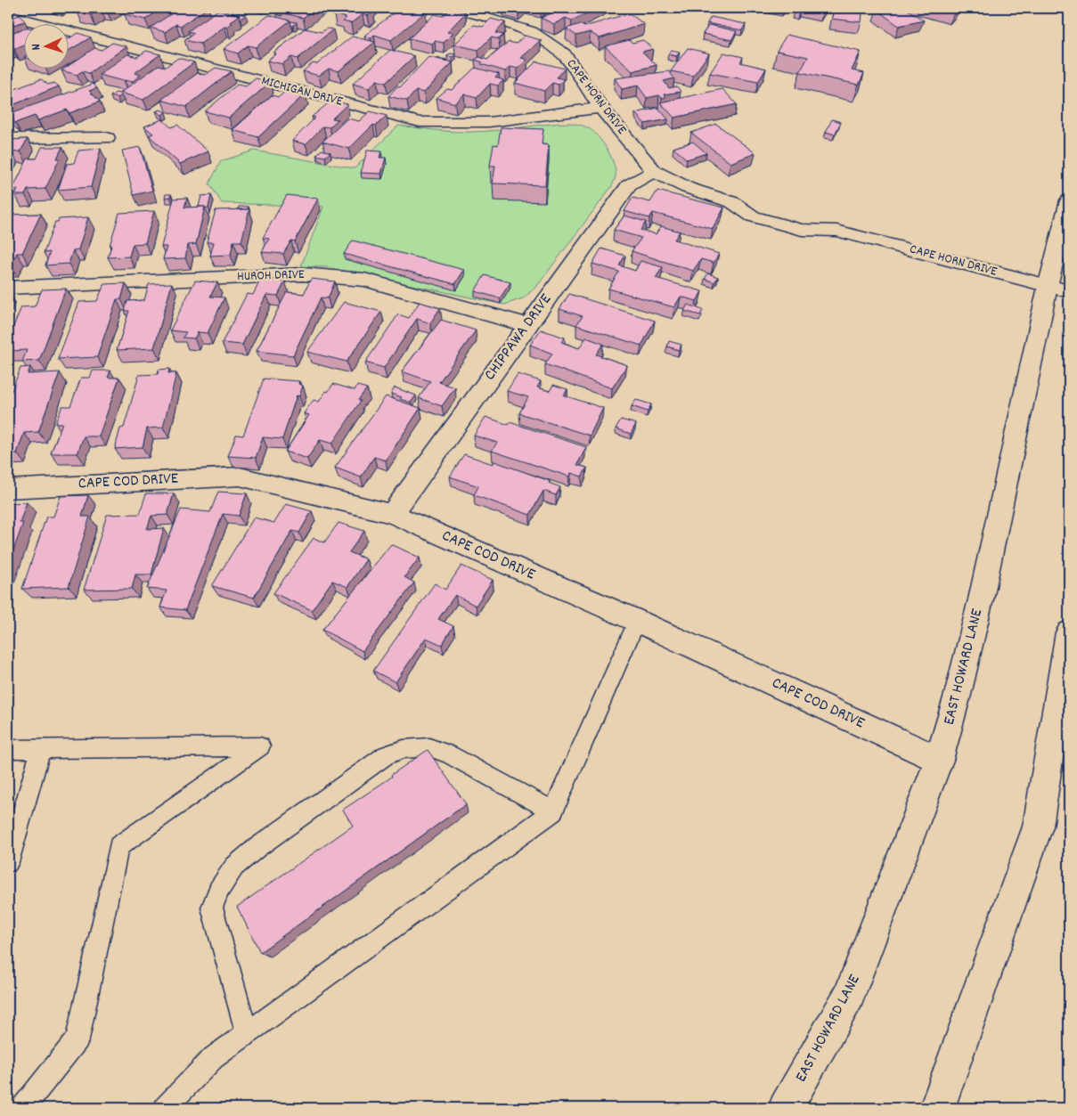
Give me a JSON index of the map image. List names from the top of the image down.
{
  "streets": {
    "street": [
      "MICHIGAN DRIVE",
      "CAPE HORN DRIVE",
      "HUROH DRIVE",
      "CHIPPAWA DRIVE",
      "CAPE COD DRIVE",
      "EAST HOWARD LANE"
    ]
  },
  "crossings": [
    ["MICHIGAN DRIVE", "CAPE HORN DRIVE"],
    ["CAPE HORN DRIVE", "CHIPPAWA DRIVE"],
    ["CAPE HORN DRIVE", "EAST HOWARD LANE"],
    ["HUROH DRIVE", "CHIPPAWA DRIVE"],
    ["CHIPPAWA DRIVE", "CAPE COD DRIVE"],
    ["CAPE COD DRIVE", "EAST HOWARD LANE"]
  ],
  "north": "left"
}
